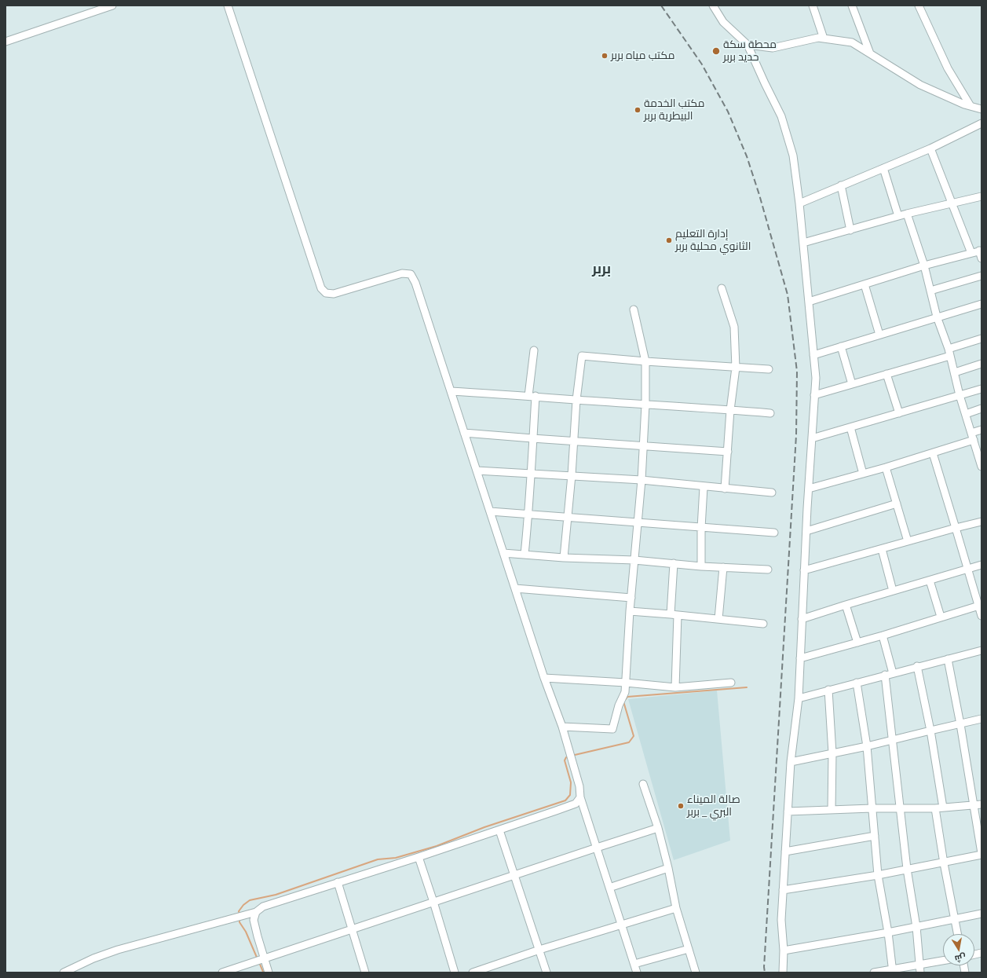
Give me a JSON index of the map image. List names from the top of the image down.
{
  "districts": ["بربر"],
  "places": [
    "محطة سكة حديد بربر",
    "مكتب مياه بربر",
    "مكتب الخدمة البيطرية بربر",
    "إدارة التعليم الثانوي محلية بربر",
    "صالة الميناء البري _ بربر"
  ],
  "north": "bottom"
}
